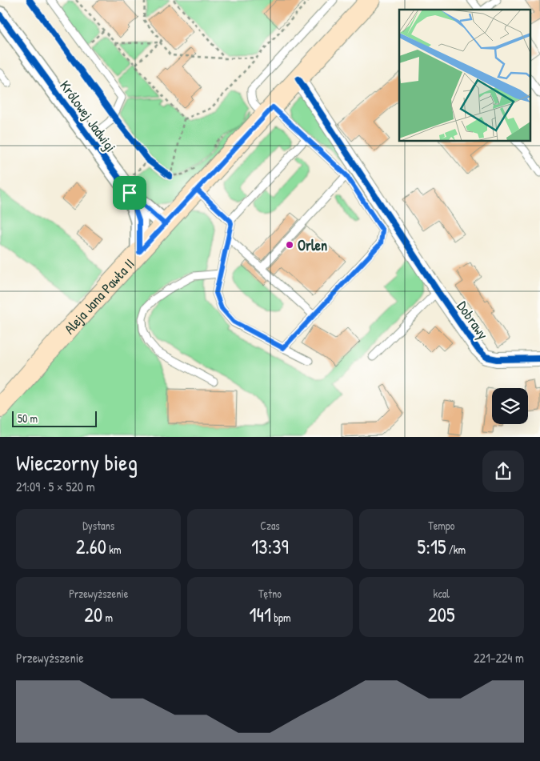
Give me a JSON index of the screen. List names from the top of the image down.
{
  "streets": {
    "main road": ["Aleja Jana Pawła II"],
    "street": ["Królowej Jadwigi", "Dobrawy"]
  },
  "crossings": [
    ["Królowej Jadwigi", "Aleja Jana Pawła II"]
  ],
  "places": ["Orlen"],
  "scale_bar": "50 m",
  "page": {
    "scale": "50 m",
    "heading": ["Wieczorny bieg", "21:09 · 5 × 520 m"],
    "stats": [
      ["Dystans", "2.60 km"],
      ["Czas", "13:39"],
      ["Tempo", "5:15 /km"],
      ["Przewyższenie", "20 m"],
      ["Tętno", "141 bpm"],
      ["kcal", "205"]
    ],
    "chart": ["Przewyższenie", "221–224 m"]
  }
}
